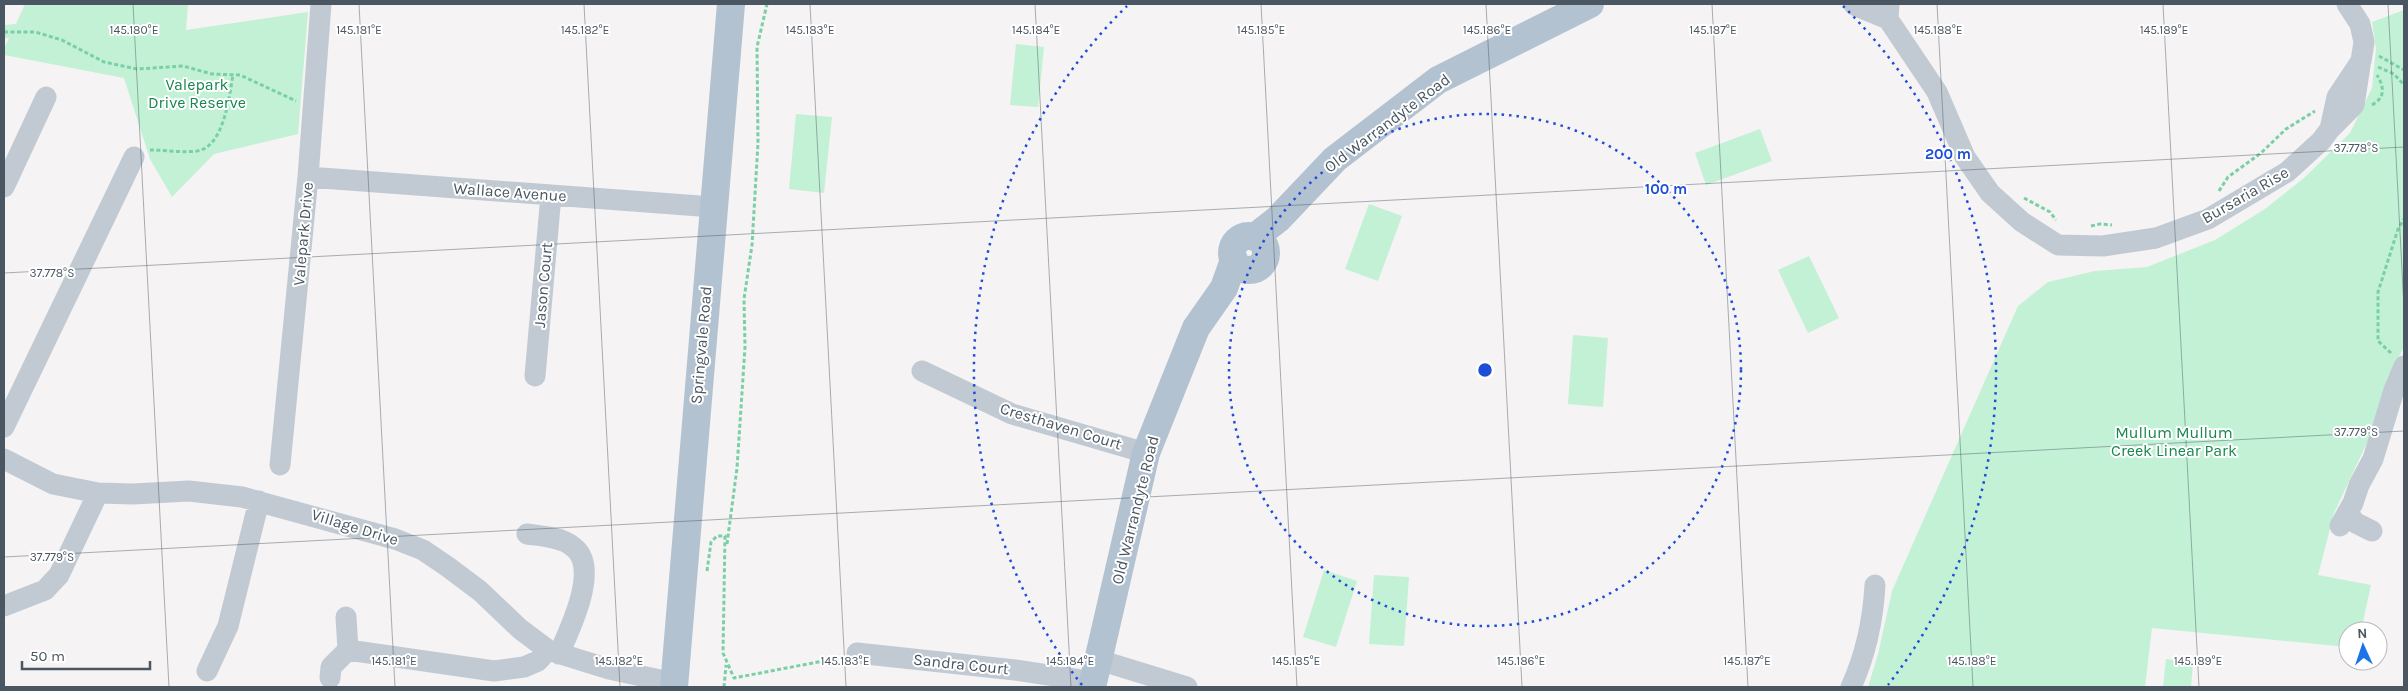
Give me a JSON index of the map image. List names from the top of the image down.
{
  "streets": {
    "main road": ["Old Warrandyte Road", "Springvale Road"],
    "street": [
      "Wallace Avenue",
      "Bursaria Rise",
      "Valepark Drive",
      "Jason Court",
      "Cresthaven Court",
      "Village Drive",
      "Sandra Court"
    ]
  },
  "crossings": [
    ["Old Warrandyte Road", "Cresthaven Court"],
    ["Old Warrandyte Road", "Sandra Court"],
    ["Wallace Avenue", "Valepark Drive"],
    ["Wallace Avenue", "Jason Court"],
    ["Wallace Avenue", "Springvale Road"],
    ["Springvale Road", "Village Drive"]
  ],
  "parks": ["Valepark Drive Reserve", "Mullum Mullum Creek Linear Park"],
  "scale_bar": "50 m",
  "north": "top",
  "coordinates": [
    "145.180°E",
    "145.181°E",
    "145.182°E",
    "145.183°E",
    "145.184°E",
    "145.185°E",
    "145.186°E",
    "145.187°E",
    "145.188°E",
    "145.189°E",
    "37.778°S",
    "37.779°S"
  ],
  "rings": ["200 m", "100 m"]
}
